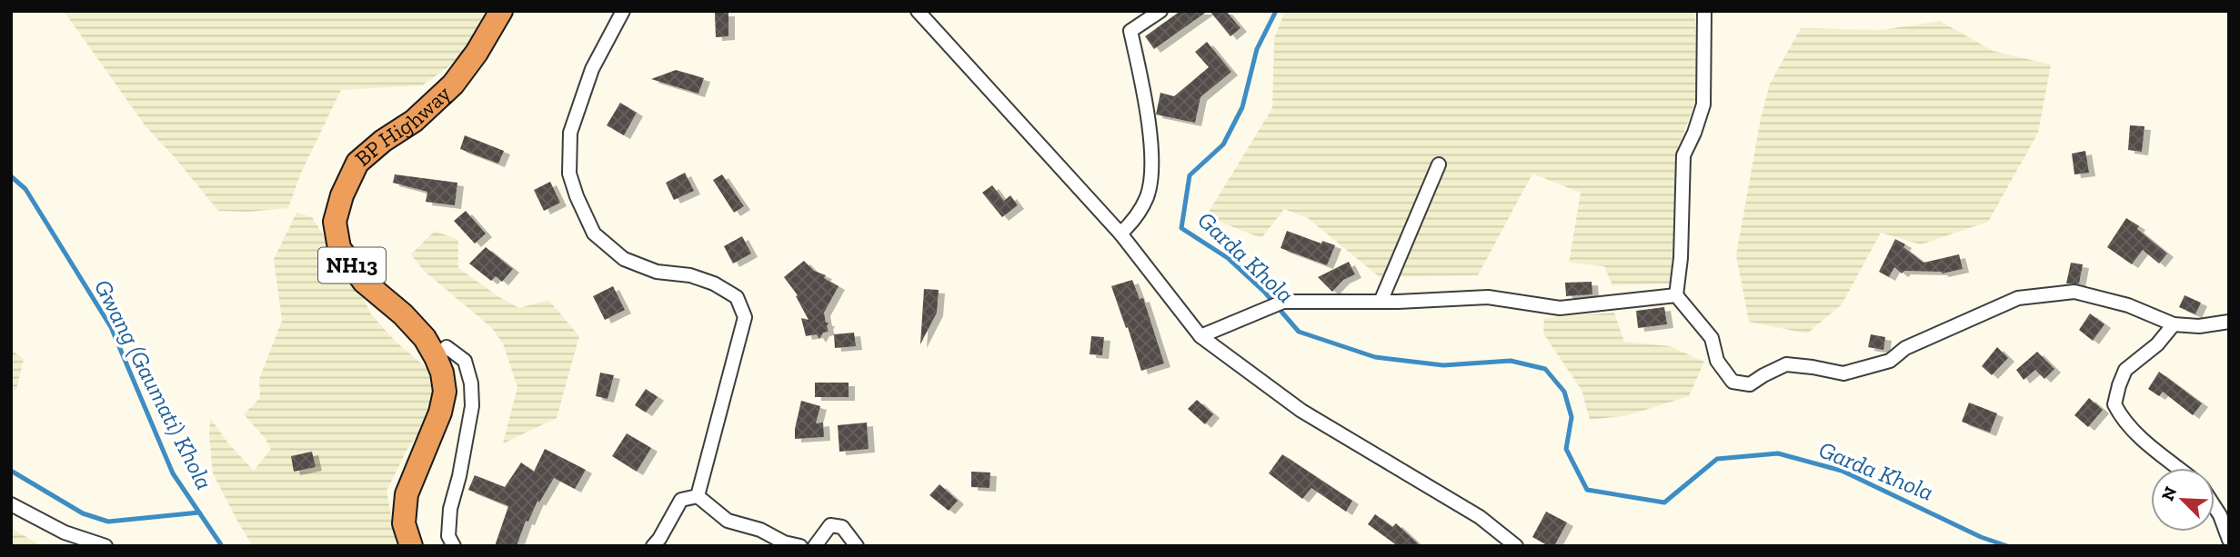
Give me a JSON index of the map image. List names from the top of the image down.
{
  "streets": {
    "highway": ["BP Highway", "NH13"]
  },
  "water": ["Garda Khola", "Gwang (Gaumati) Khola"],
  "north": "top left"
}
